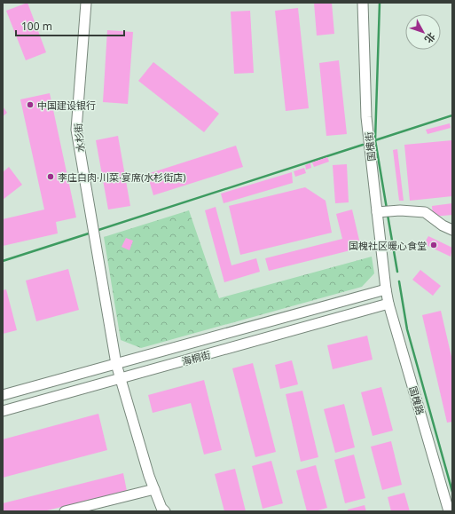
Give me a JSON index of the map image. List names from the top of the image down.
{
  "streets": {
    "street": [
      "水杉街",
      "国槐街",
      "海桐街",
      "国槐路"
    ]
  },
  "crossings": [
    ["水杉街", "海桐街"],
    ["国槐街", "海桐街"],
    ["国槐街", "国槐路"],
    ["海桐街", "国槐路"]
  ],
  "places": ["中国建设银行", "李庄白肉·川菜·宴席(水杉街店)", "国槐社区暖心食堂"],
  "scale_bar": "100 m",
  "north": "bottom right"
}
